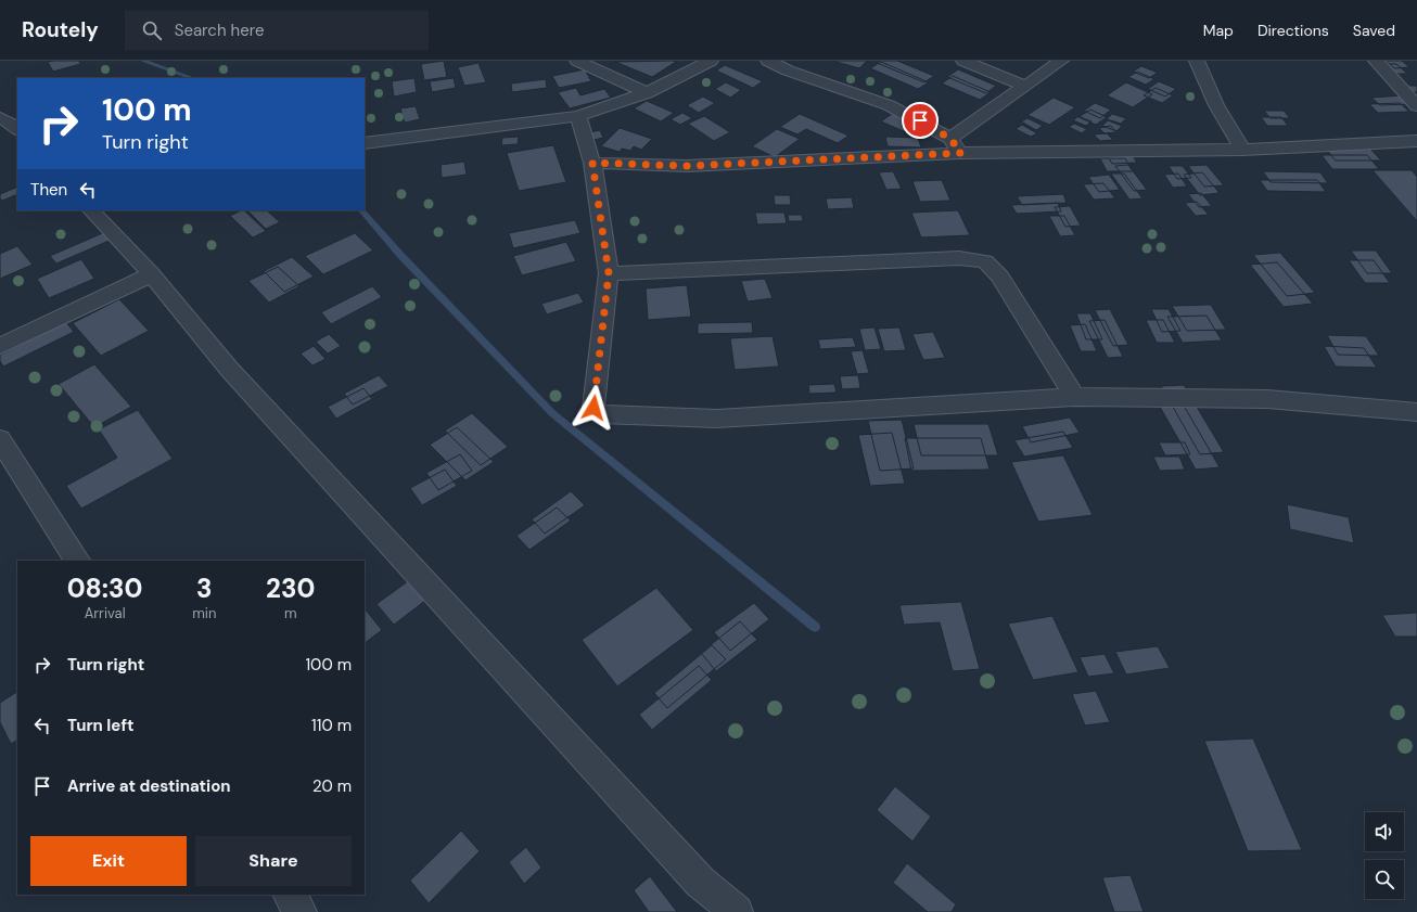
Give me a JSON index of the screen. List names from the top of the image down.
{
  "page": {
    "header": "Routely",
    "search": "Search here",
    "nav": ["Map", "Directions", "Saved"],
    "turn": ["100 m", "Turn right"],
    "then": "Then",
    "eta": [
      "08:30",
      "Arrival",
      "3",
      "min",
      "230",
      "m"
    ],
    "list": [
      {
        "name": "Turn right",
        "value": "100 m"
      },
      {
        "name": "Turn left",
        "value": "110 m"
      },
      {
        "name": "Arrive at destination",
        "value": "20 m"
      }
    ],
    "buttons": ["Exit", "Share"]
  }
}
